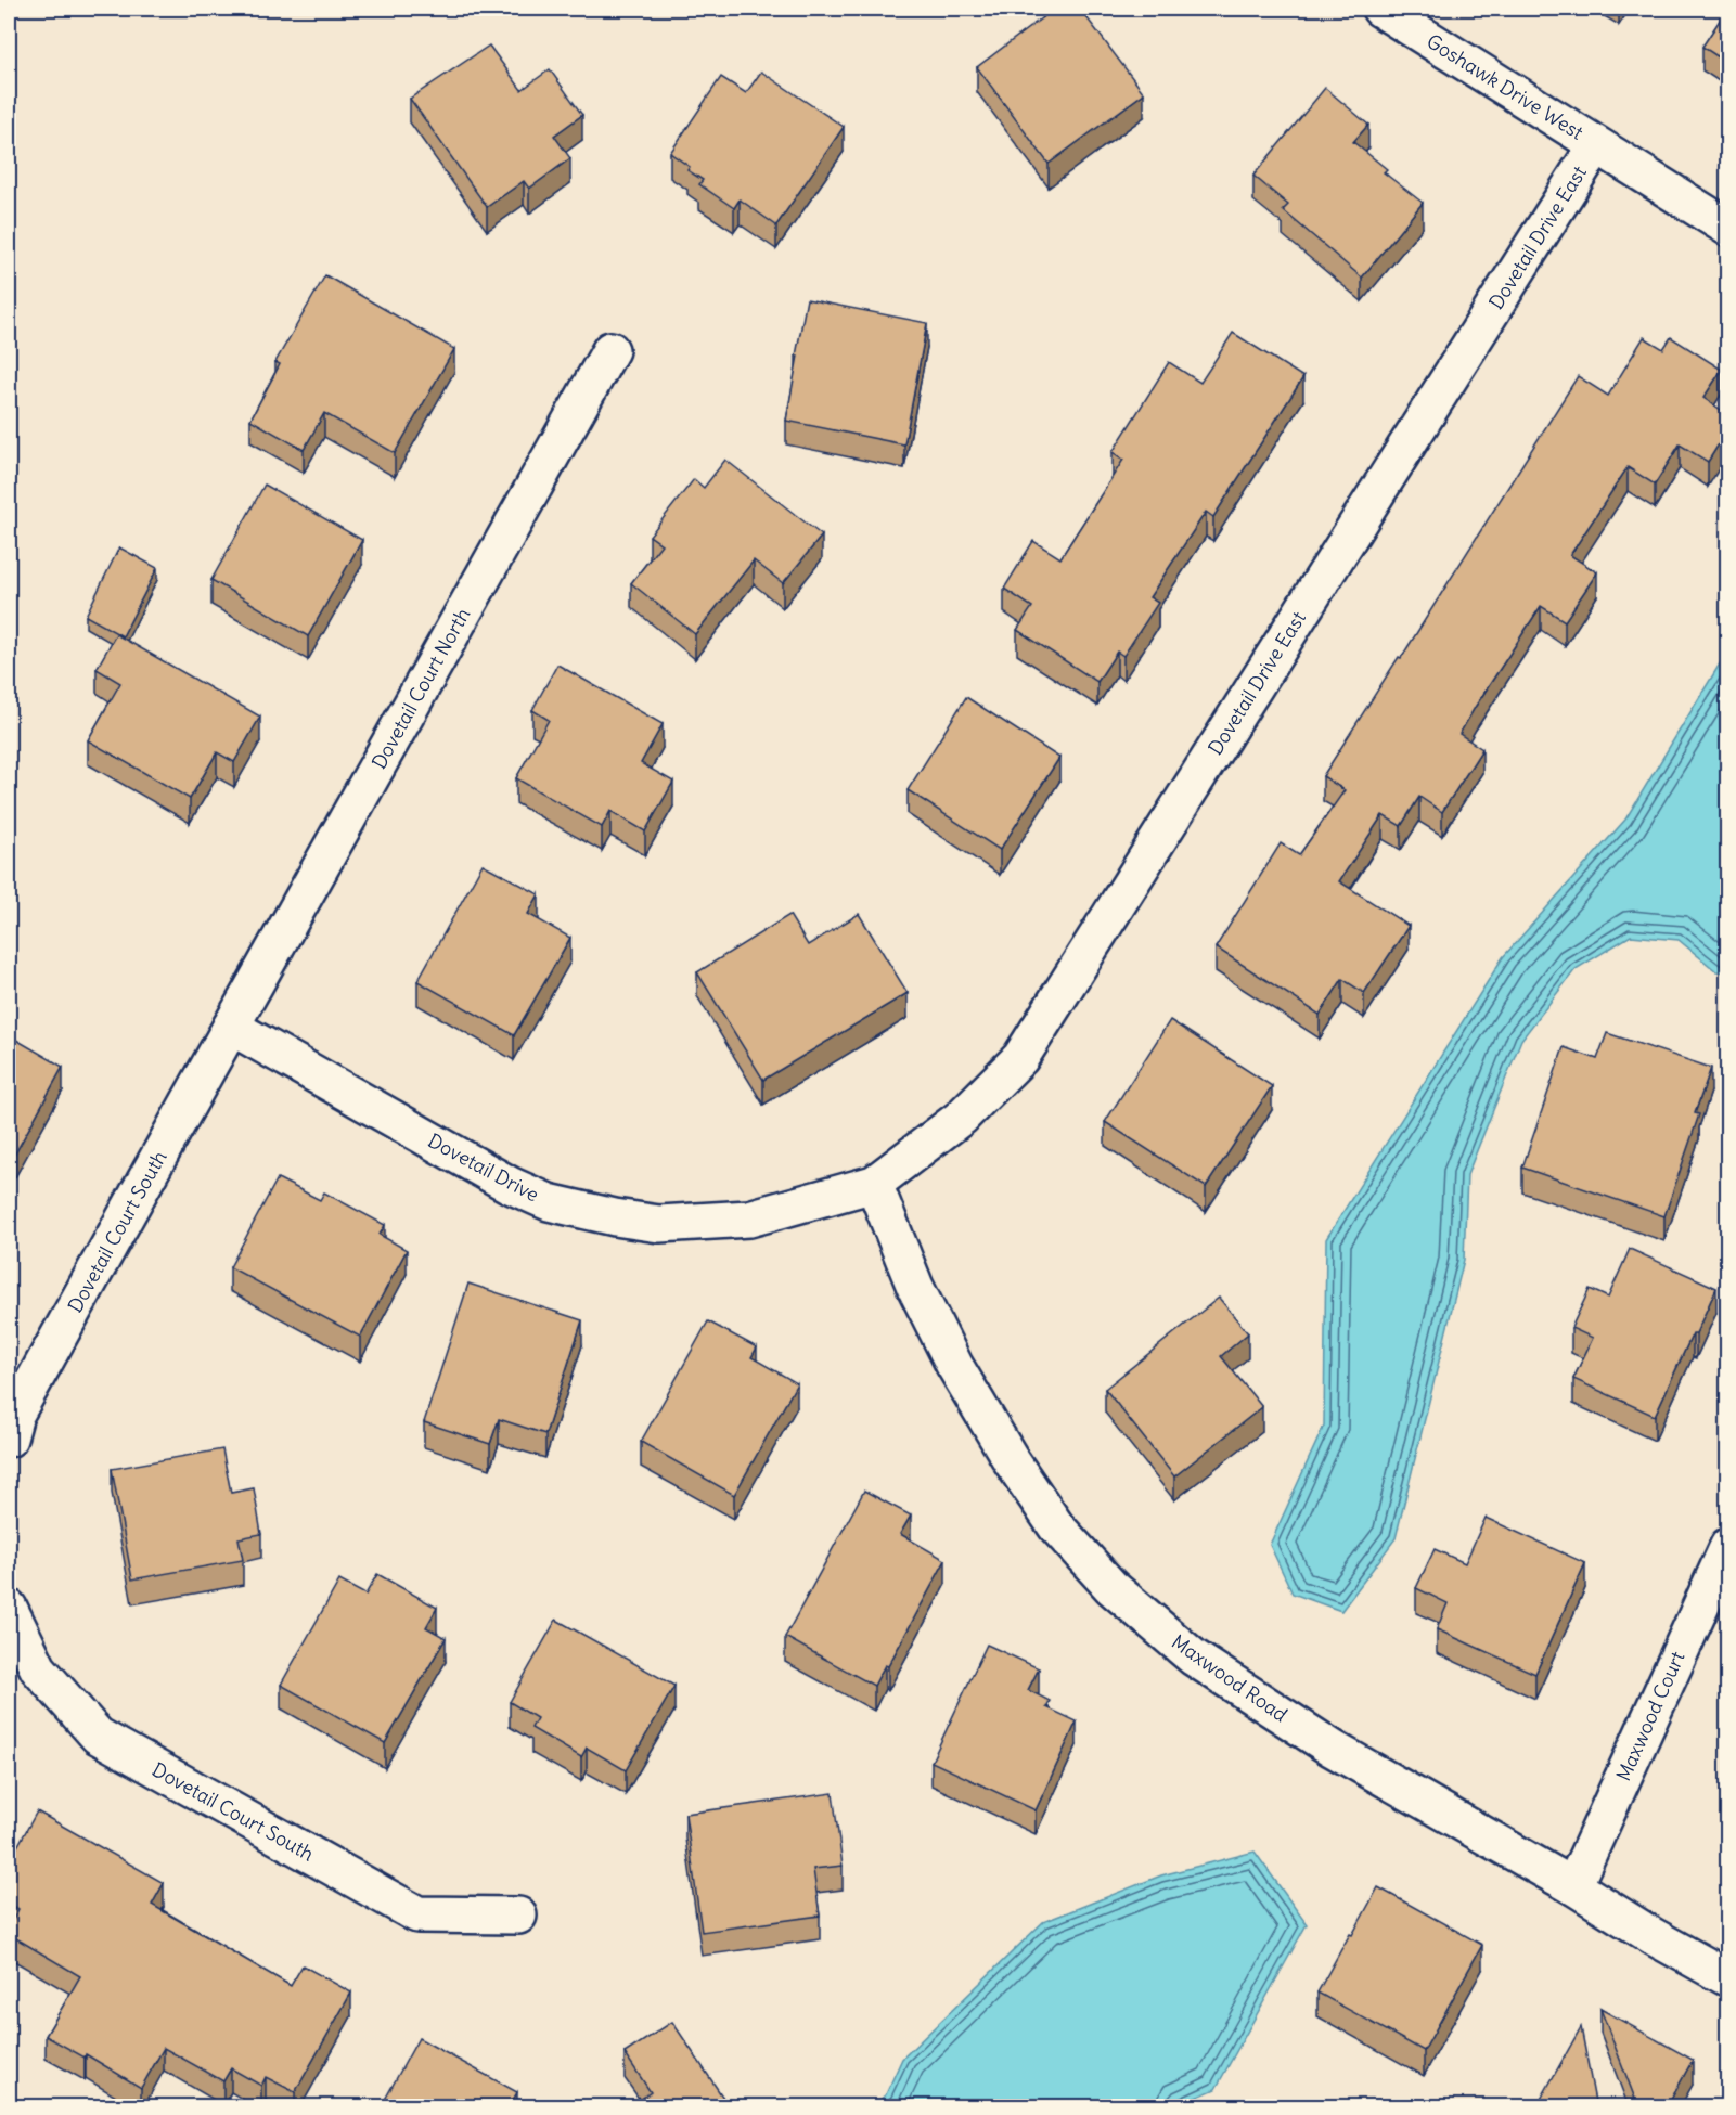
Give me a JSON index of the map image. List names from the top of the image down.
{
  "streets": {
    "street": [
      "Goshawk Drive West",
      "Dovetail Drive East",
      "Dovetail Court North",
      "Dovetail Drive",
      "Dovetail Court South",
      "Maxwood Road",
      "Maxwood Court"
    ]
  },
  "crossings": [
    ["Goshawk Drive West", "Dovetail Drive East"],
    ["Dovetail Drive East", "Dovetail Drive"],
    ["Dovetail Drive East", "Maxwood Road"],
    ["Dovetail Court North", "Dovetail Drive"],
    ["Dovetail Court North", "Dovetail Court South"],
    ["Dovetail Drive", "Dovetail Court South"],
    ["Dovetail Drive", "Maxwood Road"],
    ["Maxwood Road", "Maxwood Court"]
  ]
}
